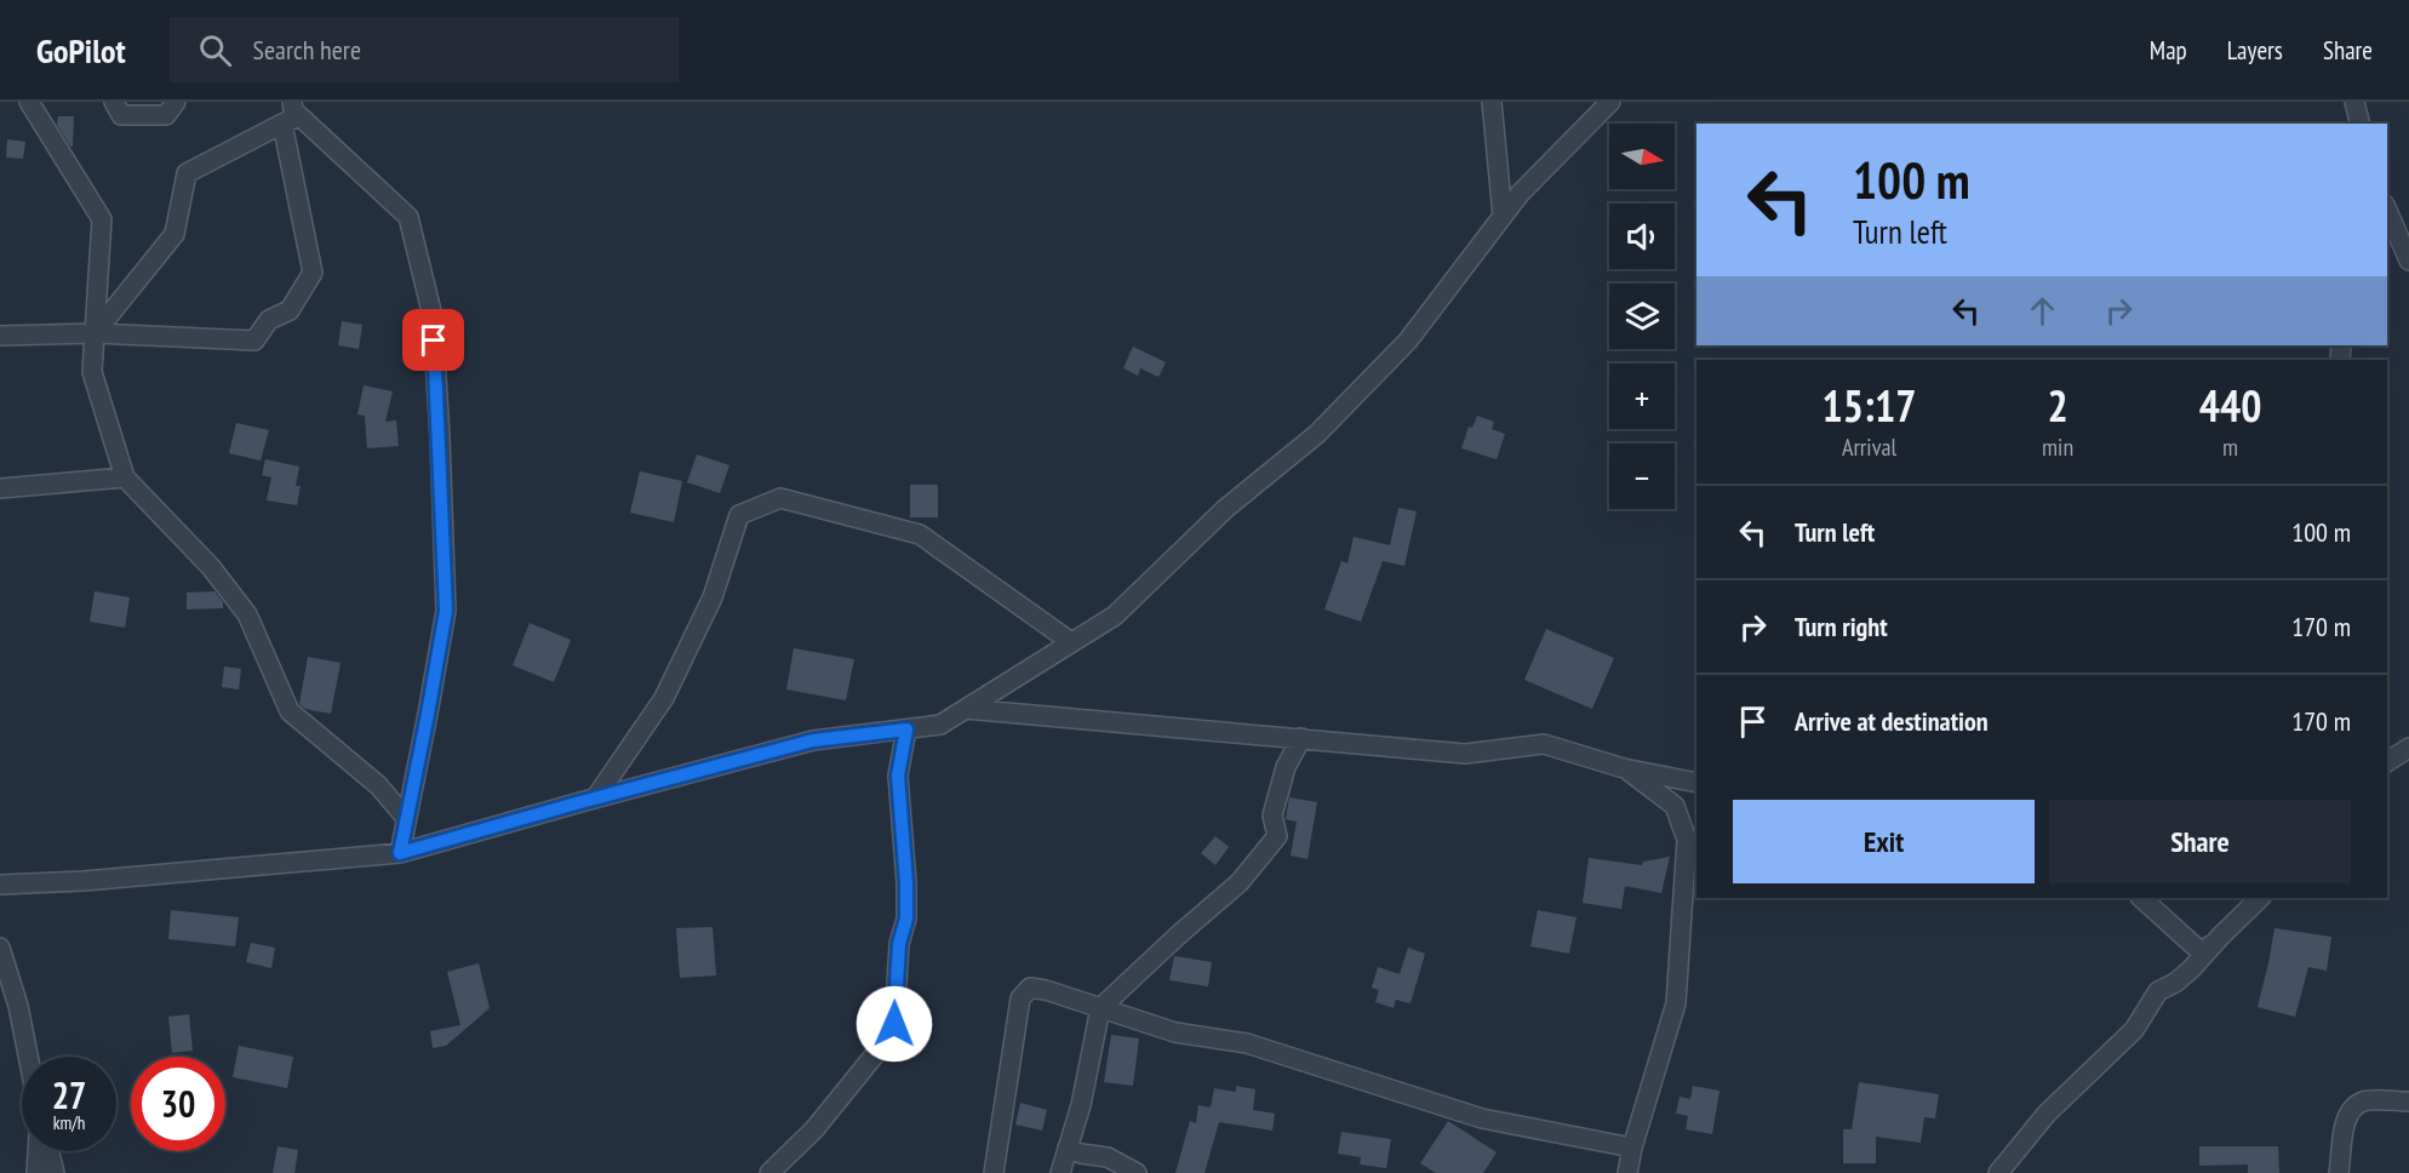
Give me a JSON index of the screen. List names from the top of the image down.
{
  "north": "right",
  "page": {
    "header": "GoPilot",
    "search": "Search here",
    "nav": ["Map", "Layers", "Share"],
    "map_buttons": ["+", "−"],
    "turn": ["100 m", "Turn left"],
    "eta": [
      "15:17",
      "Arrival",
      "2",
      "min",
      "440",
      "m"
    ],
    "list": [
      {
        "name": "Turn left",
        "value": "100 m"
      },
      {
        "name": "Turn right",
        "value": "170 m"
      },
      {
        "name": "Arrive at destination",
        "value": "170 m"
      }
    ],
    "buttons": ["Exit", "Share"],
    "speed": "27 km/h",
    "limit": "30"
  }
}
